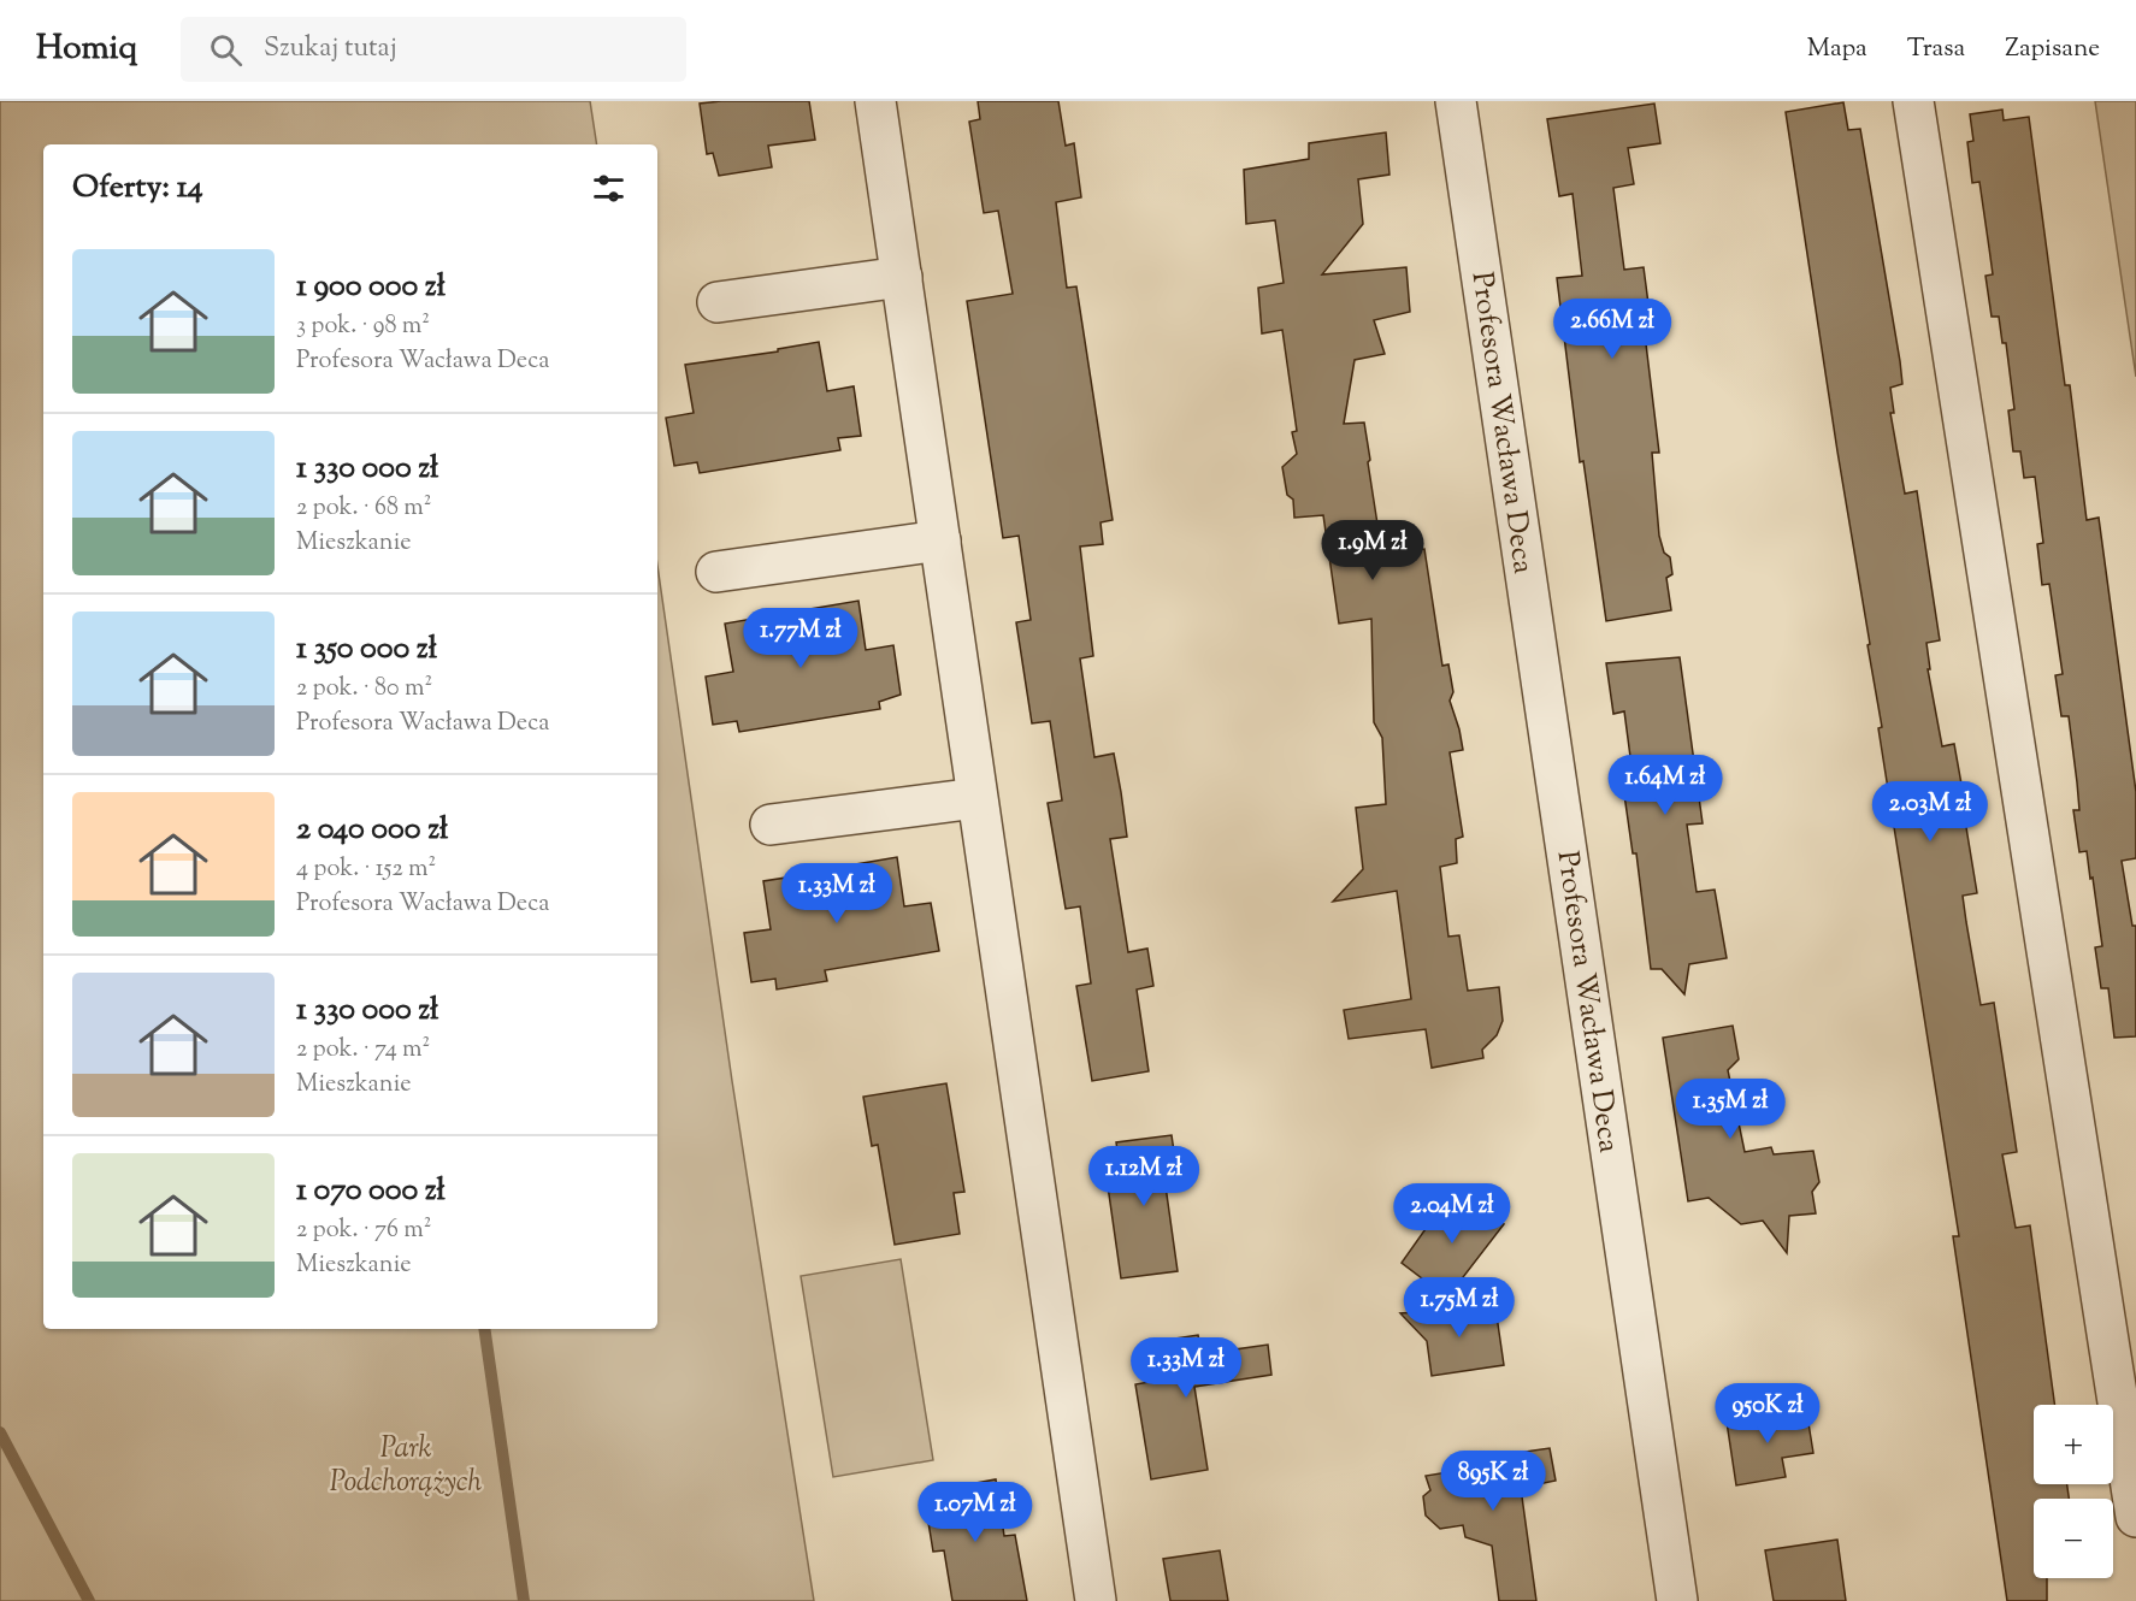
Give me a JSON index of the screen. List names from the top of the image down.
{
  "streets": {
    "street": ["Profesora Wacława Deca"]
  },
  "parks": ["Park Podchorążych"],
  "page": {
    "header": "Homiq",
    "search": "Szukaj tutaj",
    "nav": ["Mapa", "Trasa", "Zapisane"],
    "heading": "Oferty: 14",
    "list": [
      {
        "name": "1 900 000 zł",
        "note": "3 pok. · 98 m² · Profesora Wacława Deca"
      },
      {
        "name": "1 330 000 zł",
        "note": "2 pok. · 68 m² · Mieszkanie"
      },
      {
        "name": "1 350 000 zł",
        "note": "2 pok. · 80 m² · Profesora Wacława Deca"
      },
      {
        "name": "2 040 000 zł",
        "note": "4 pok. · 152 m² · Profesora Wacława Deca"
      },
      {
        "name": "1 330 000 zł",
        "note": "2 pok. · 74 m² · Mieszkanie"
      },
      {
        "name": "1 070 000 zł",
        "note": "2 pok. · 76 m² · Mieszkanie"
      }
    ],
    "price": [
      "2.66M zł",
      "1.9M zł",
      "1.77M zł",
      "1.64M zł",
      "2.03M zł",
      "1.33M zł",
      "1.35M zł",
      "1.12M zł",
      "2.04M zł",
      "1.75M zł",
      "1.33M zł",
      "950K zł",
      "895K zł",
      "1.07M zł"
    ],
    "map_buttons": ["+", "−"]
  }
}
